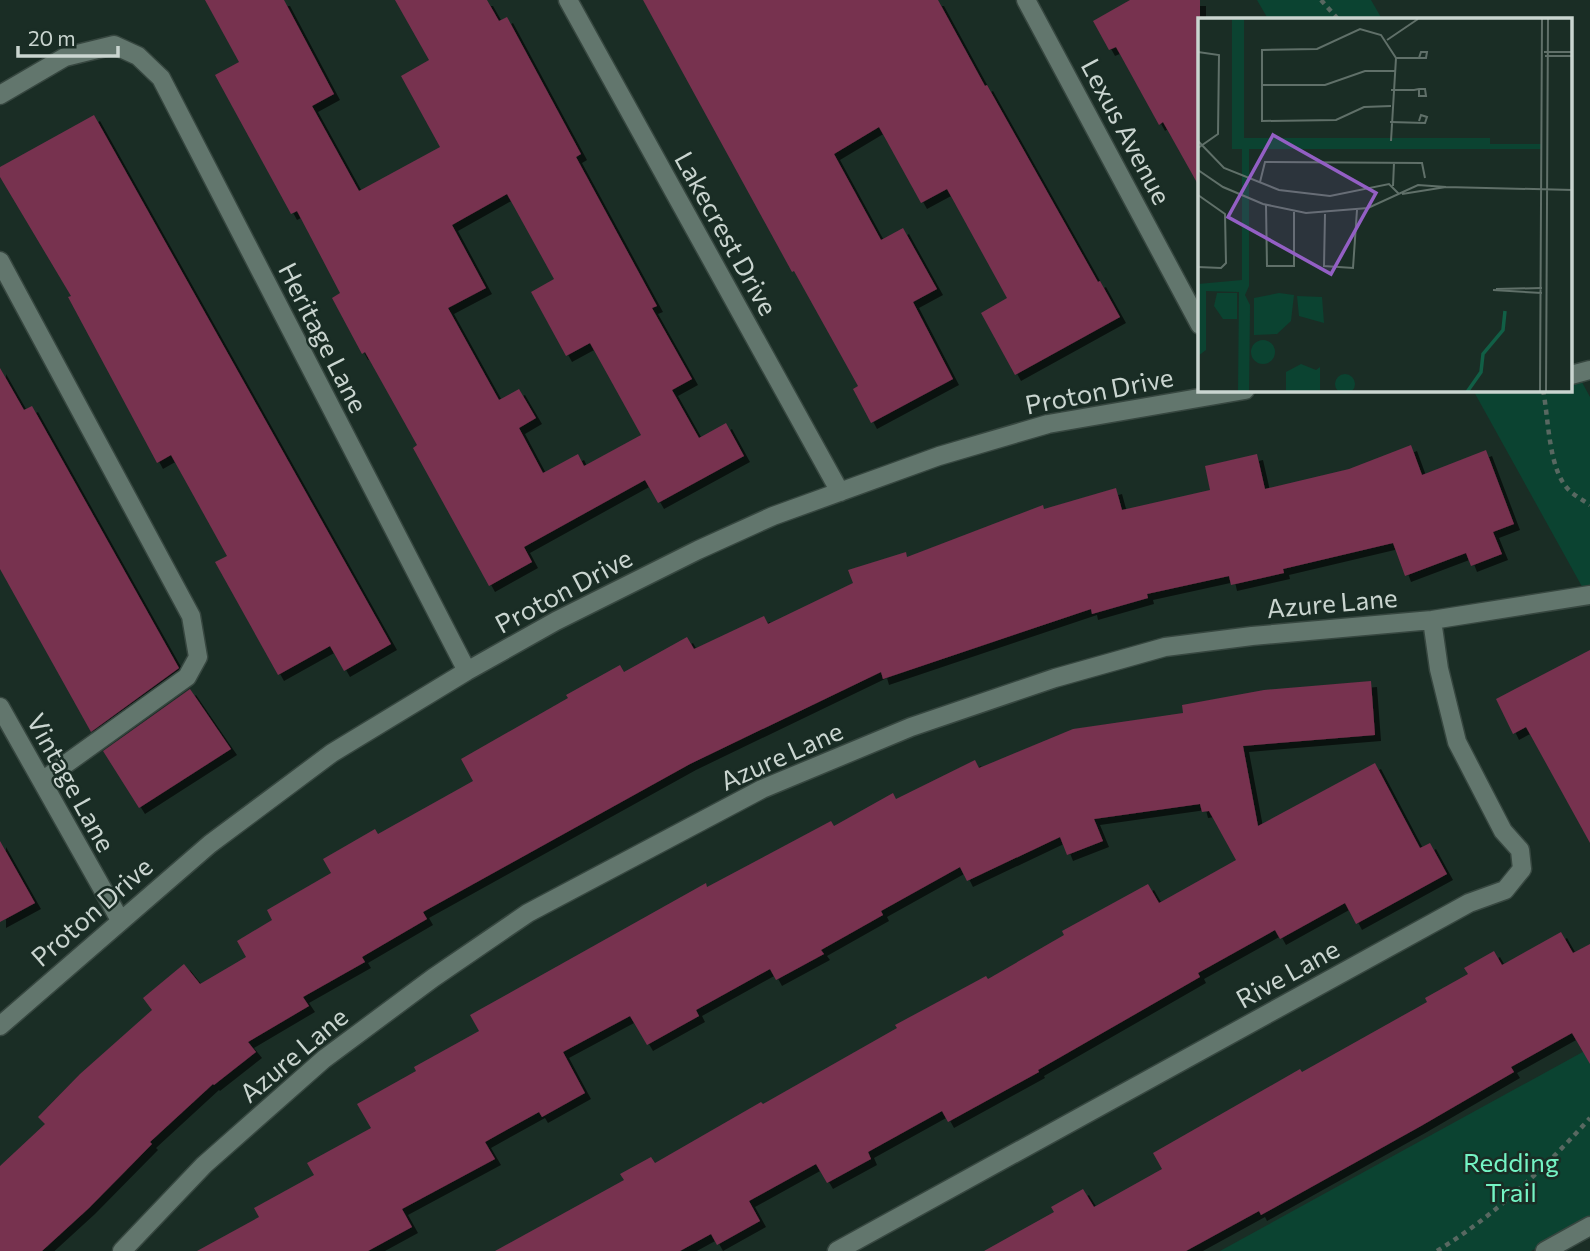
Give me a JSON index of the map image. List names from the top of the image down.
{
  "streets": {
    "street": [
      "Lexus Avenue",
      "Lakecrest Drive",
      "Heritage Lane",
      "Proton Drive",
      "Azure Lane",
      "Vintage Lane",
      "Rive Lane"
    ]
  },
  "crossings": [
    ["Lakecrest Drive", "Proton Drive"],
    ["Heritage Lane", "Proton Drive"],
    ["Proton Drive", "Vintage Lane"],
    ["Azure Lane", "Rive Lane"]
  ],
  "parks": ["Redding Trail"],
  "scale_bar": "20 m"
}
